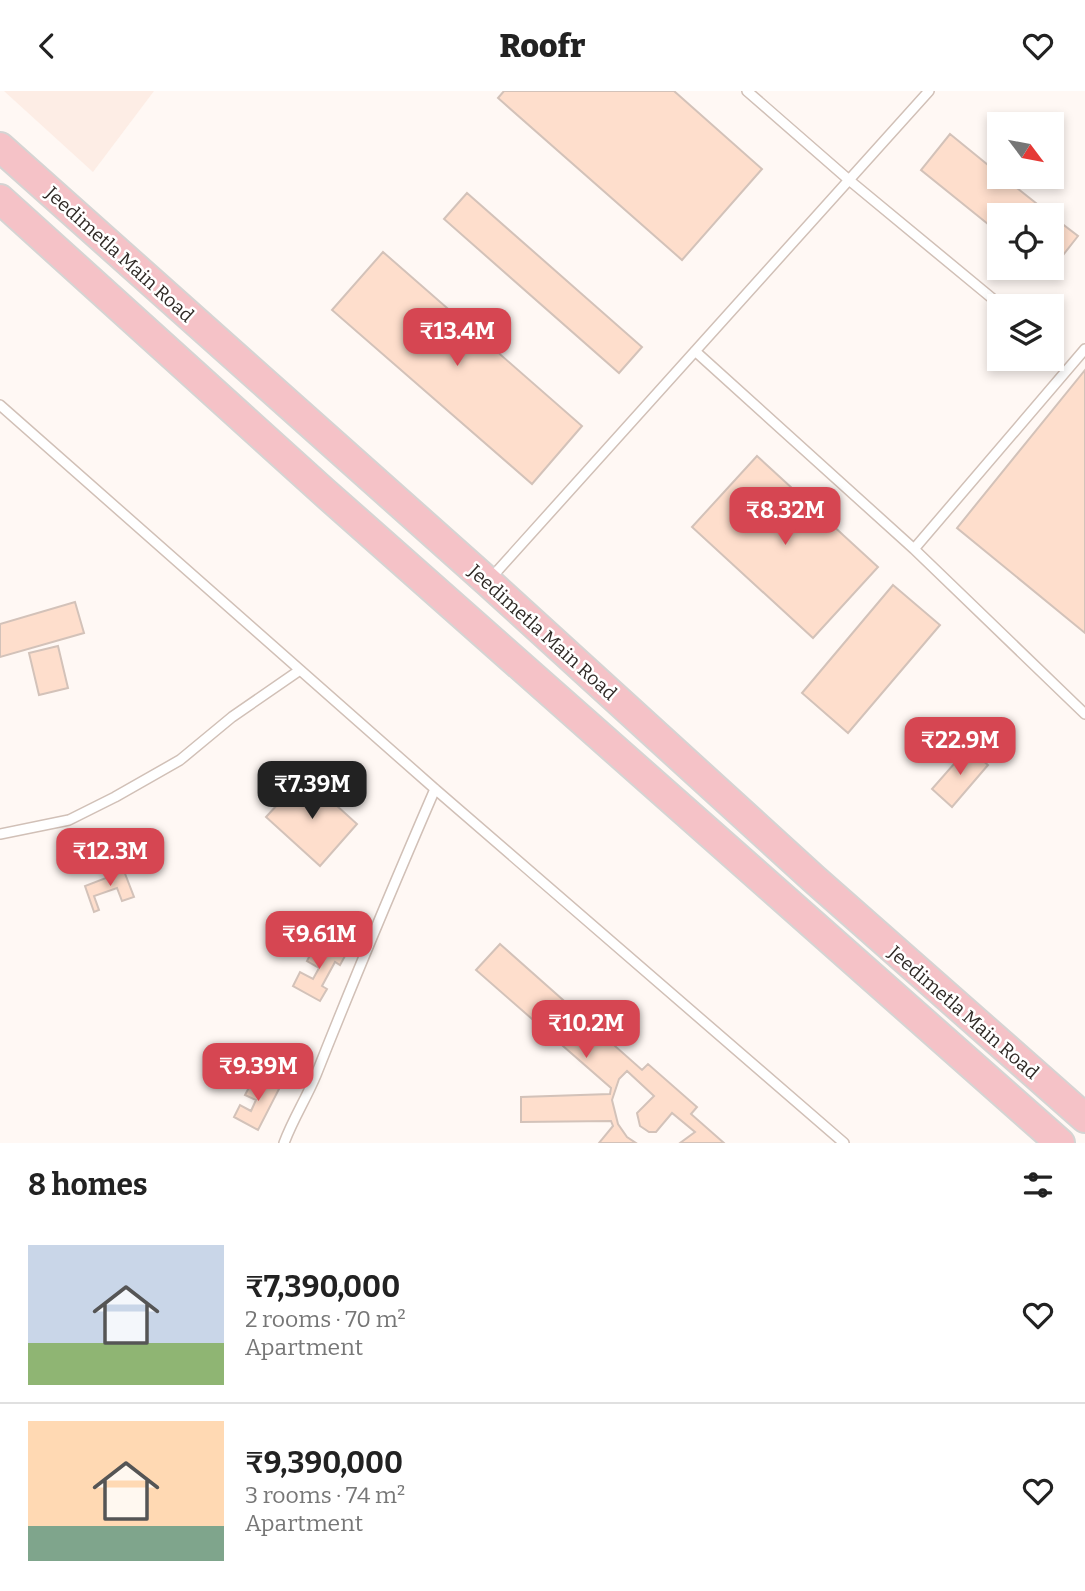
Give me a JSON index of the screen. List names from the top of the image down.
{
  "streets": {
    "main road": ["Jeedimetla Main Road"]
  },
  "north": "bottom right",
  "page": {
    "header": "Roofr",
    "price": [
      "₹13.4M",
      "₹8.32M",
      "₹22.9M",
      "₹7.39M",
      "₹12.3M",
      "₹9.61M",
      "₹10.2M",
      "₹9.39M"
    ],
    "heading": "8 homes",
    "list": [
      {
        "name": "₹7,390,000",
        "note": "2 rooms · 70 m² · Apartment"
      },
      {
        "name": "₹9,390,000",
        "note": "3 rooms · 74 m² · Apartment"
      }
    ]
  }
}
